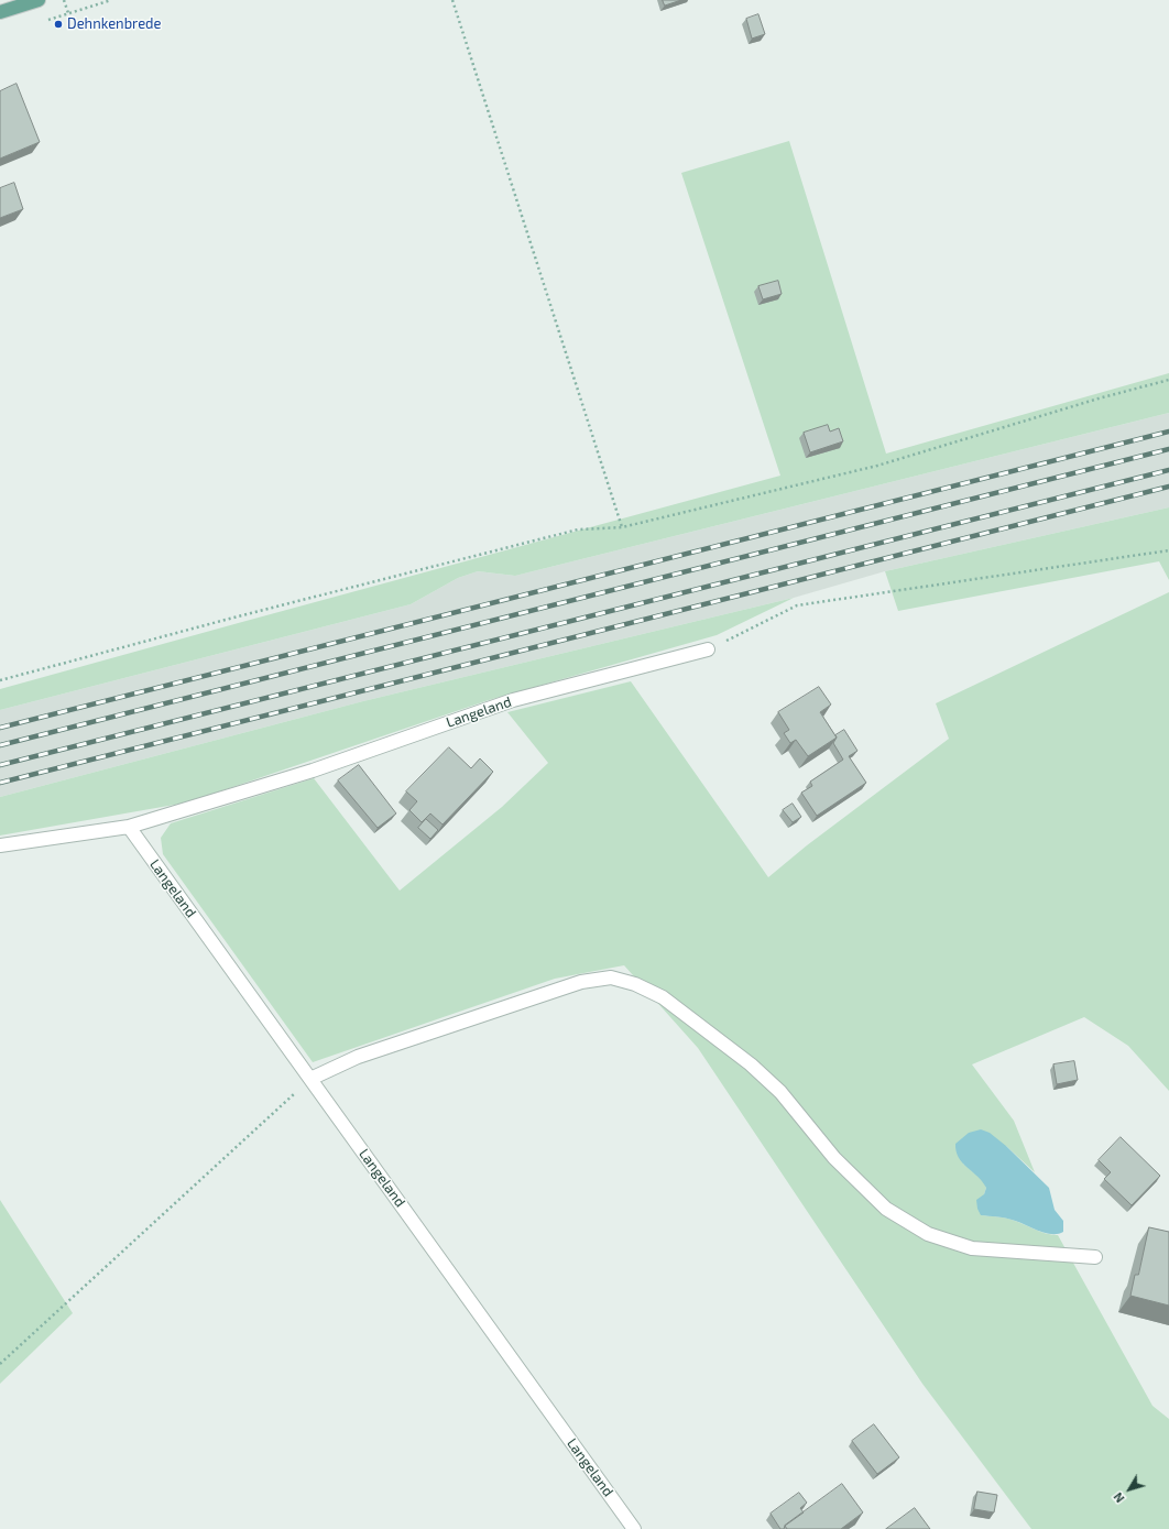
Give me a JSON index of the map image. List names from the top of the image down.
{
  "streets": {
    "street": ["Langeland"]
  },
  "places": ["Dehnkenbrede"],
  "north": "bottom left"
}
